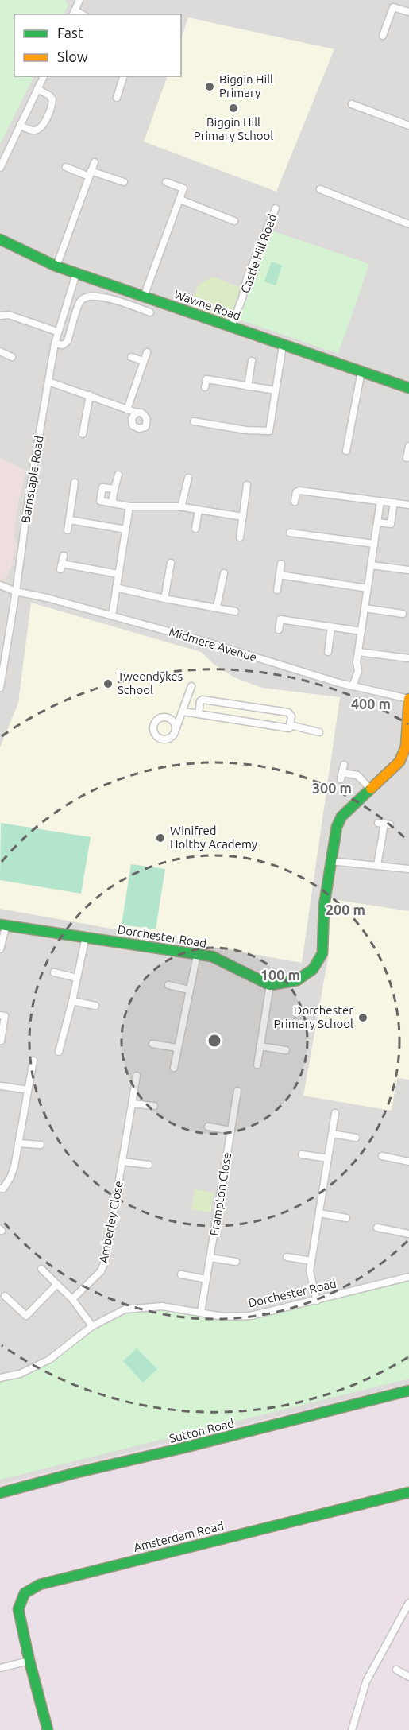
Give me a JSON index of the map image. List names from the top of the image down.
{
  "streets": {
    "street": [
      "Castle Hill Road",
      "Wawne Road",
      "Barnstaple Road",
      "Midmere Avenue",
      "Dorchester Road",
      "Frampton Close",
      "Amberley Close",
      "Sutton Road",
      "Amsterdam Road"
    ]
  },
  "crossings": [
    ["Castle Hill Road", "Wawne Road"],
    ["Wawne Road", "Barnstaple Road"],
    ["Barnstaple Road", "Midmere Avenue"],
    ["Dorchester Road", "Frampton Close"]
  ],
  "places": [
    "Biggin Hill Primary",
    "Biggin Hill Primary School",
    "Tweendykes School",
    "Winifred Holtby Academy",
    "Dorchester Primary School"
  ],
  "legend": ["Fast", "Slow"],
  "rings": [
    "400 m",
    "300 m",
    "200 m",
    "100 m"
  ]
}
